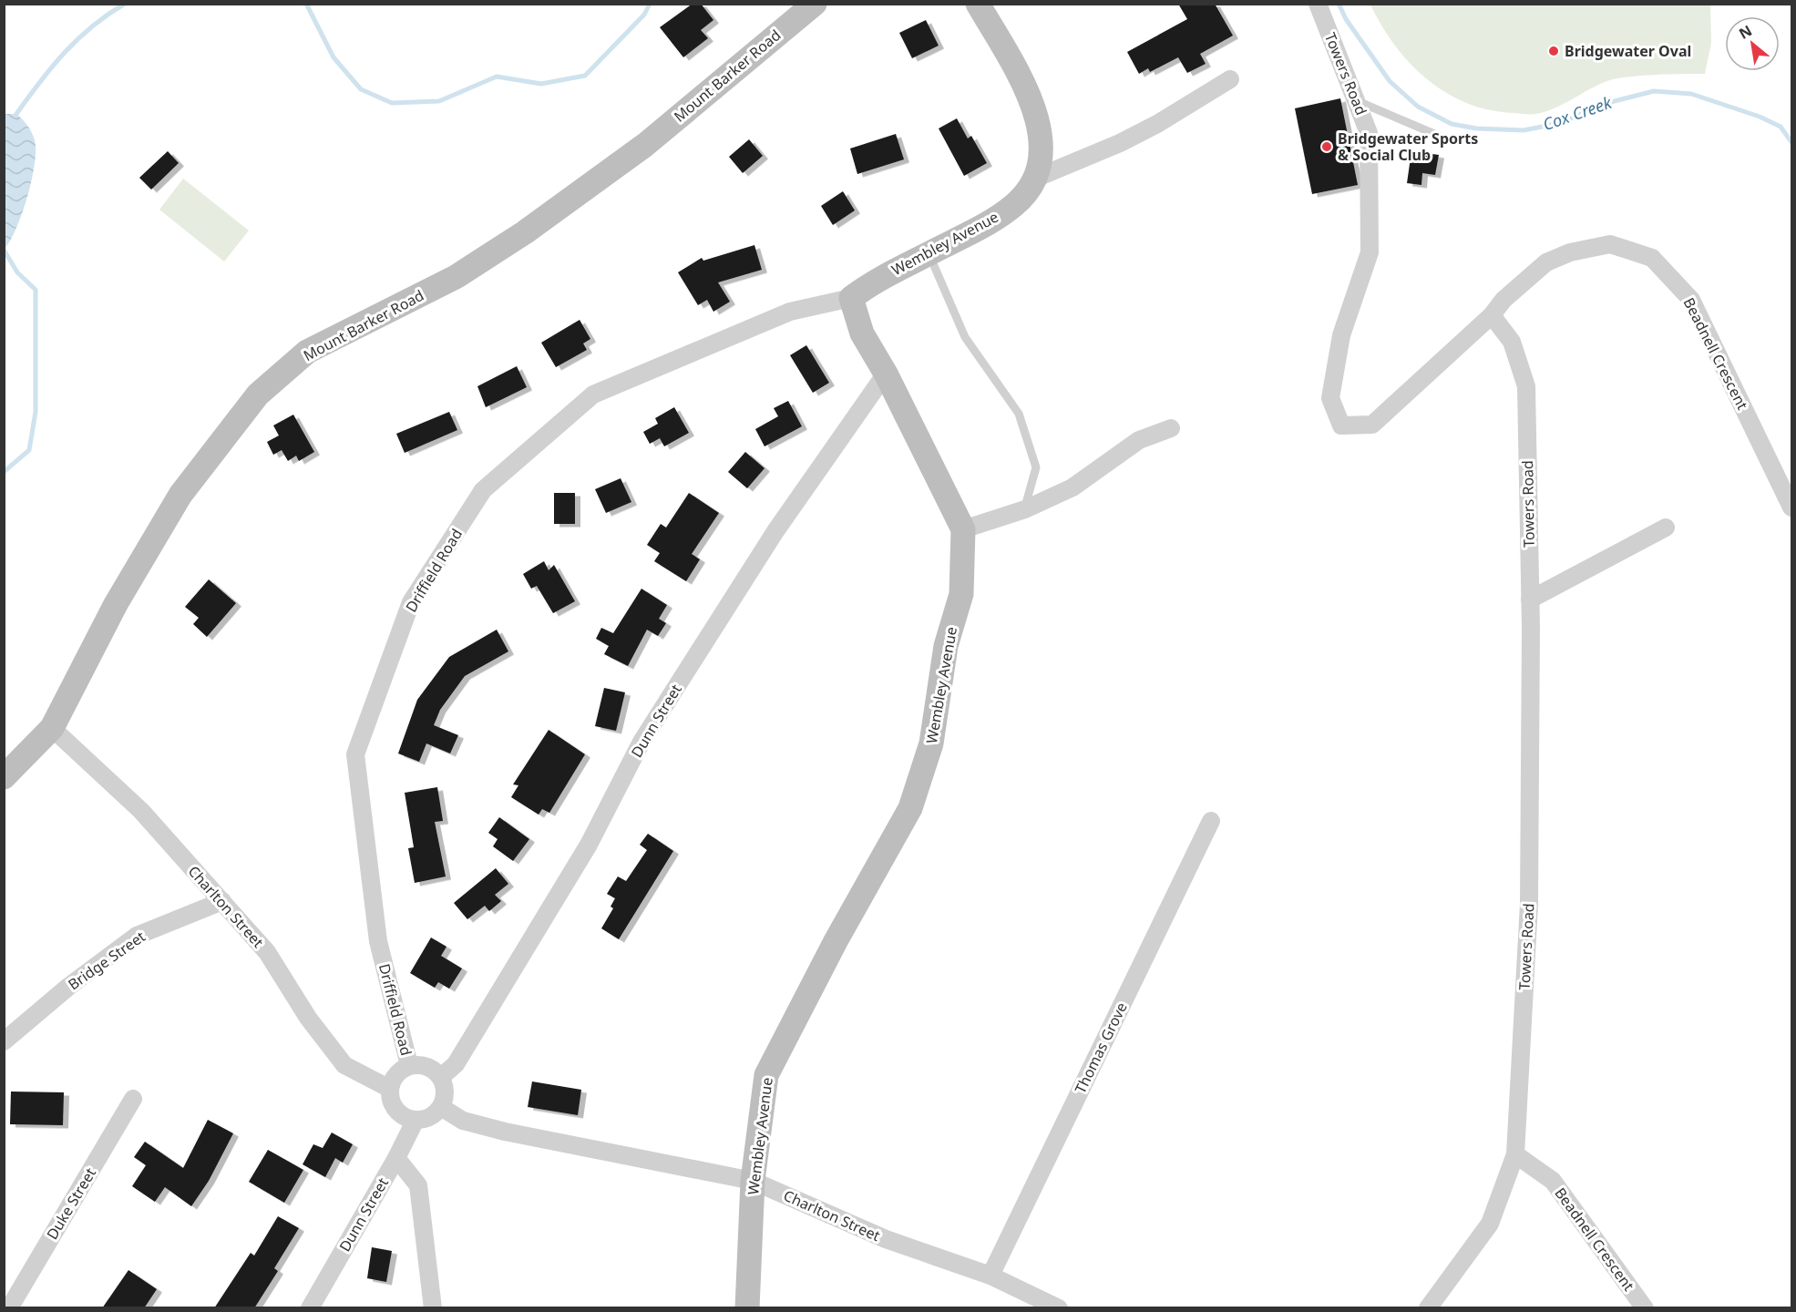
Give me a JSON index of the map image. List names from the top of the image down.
{
  "streets": {
    "street": [
      "Towers Road",
      "Mount Barker Road",
      "Wembley Avenue",
      "Beadnell Crescent",
      "Driffield Road",
      "Dunn Street",
      "Charlton Street",
      "Bridge Street",
      "Thomas Grove",
      "Duke Street"
    ]
  },
  "crossings": [
    ["Towers Road", "Beadnell Crescent"],
    ["Mount Barker Road", "Charlton Street"],
    ["Wembley Avenue", "Driffield Road"],
    ["Wembley Avenue", "Dunn Street"],
    ["Wembley Avenue", "Charlton Street"],
    ["Driffield Road", "Dunn Street"],
    ["Driffield Road", "Charlton Street"],
    ["Dunn Street", "Charlton Street"],
    ["Charlton Street", "Bridge Street"],
    ["Charlton Street", "Thomas Grove"]
  ],
  "water": ["Cox Creek"],
  "places": ["Bridgewater Oval", "Bridgewater Sports & Social Club"],
  "north": "top left"
}
